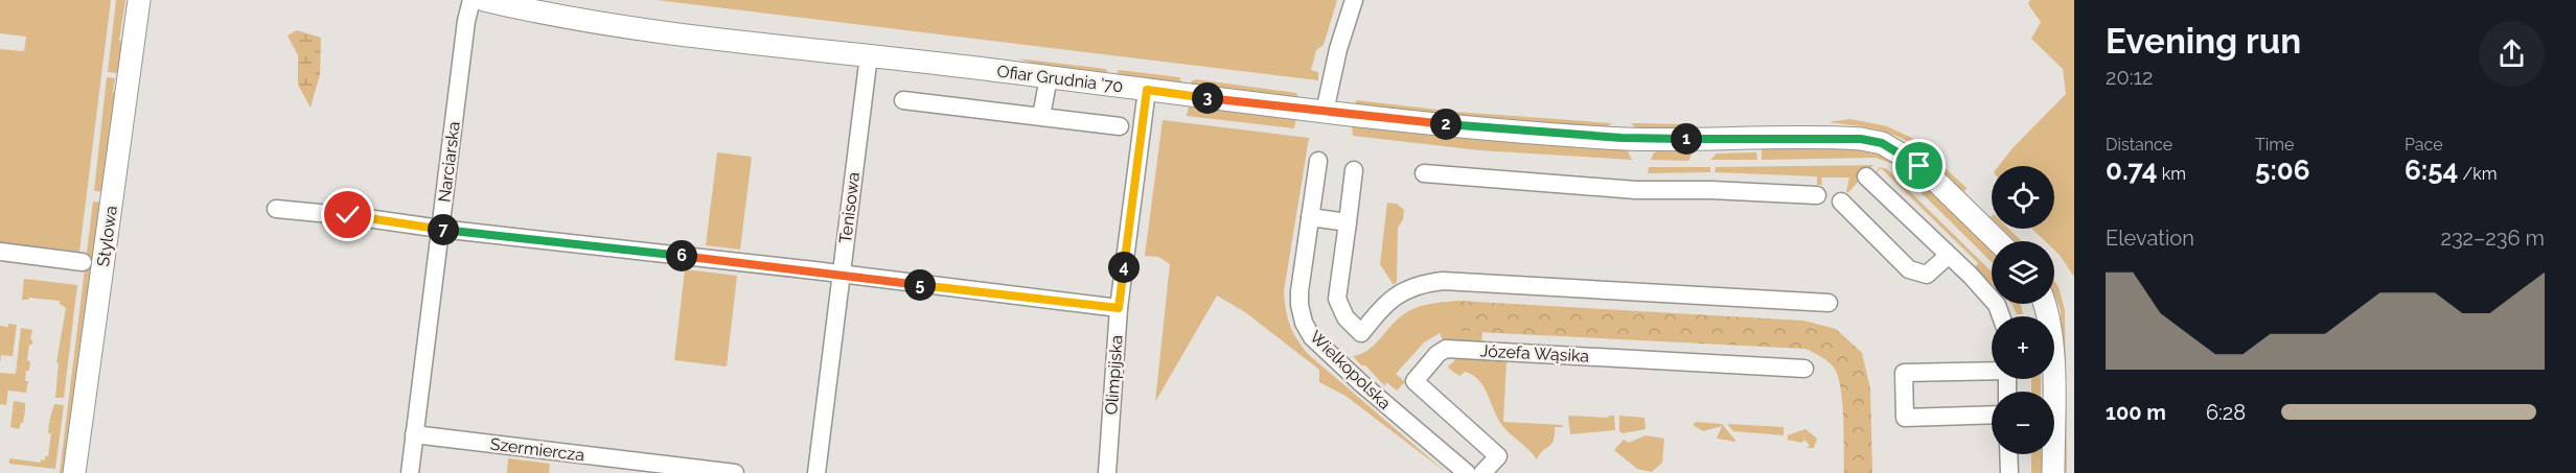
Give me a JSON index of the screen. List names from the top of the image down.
{
  "streets": {
    "street": [
      "Ofiar Grudnia '70",
      "Narciarska",
      "Tenisowa",
      "Stylowa",
      "Józefa Wąsika",
      "Wielkopolska",
      "Olimpijska",
      "Szermiercza"
    ]
  },
  "crossings": [
    ["Ofiar Grudnia '70", "Tenisowa"],
    ["Ofiar Grudnia '70", "Olimpijska"],
    ["Narciarska", "Szermiercza"]
  ],
  "page": {
    "heading": ["Evening run", "20:12"],
    "pins": [
      "3",
      "2",
      "1",
      "7",
      "6",
      "4",
      "5"
    ],
    "stats": [
      ["Distance", "0.74 km"],
      ["Time", "5:06"],
      ["Pace", "6:54 /km"]
    ],
    "map_buttons": ["+", "−"],
    "chart": ["Elevation", "232–236 m"],
    "list": [
      {
        "name": "100 m",
        "note": "6:28"
      }
    ]
  }
}
